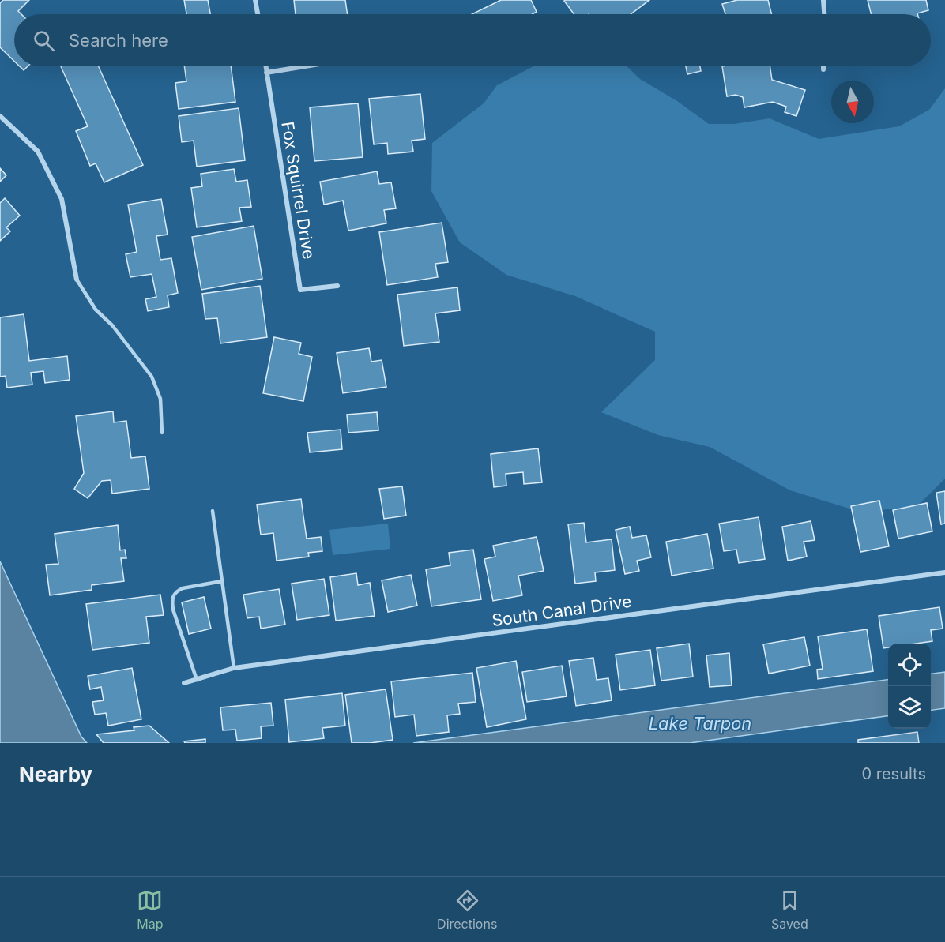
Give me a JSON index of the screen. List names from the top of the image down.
{
  "streets": {
    "street": ["Fox Squirrel Drive", "South Canal Drive"]
  },
  "water": ["Lake Tarpon"],
  "north": "bottom",
  "page": {
    "search": "Search here",
    "heading": ["Nearby", "0 results"],
    "nav": ["Map", "Directions", "Saved"]
  }
}
